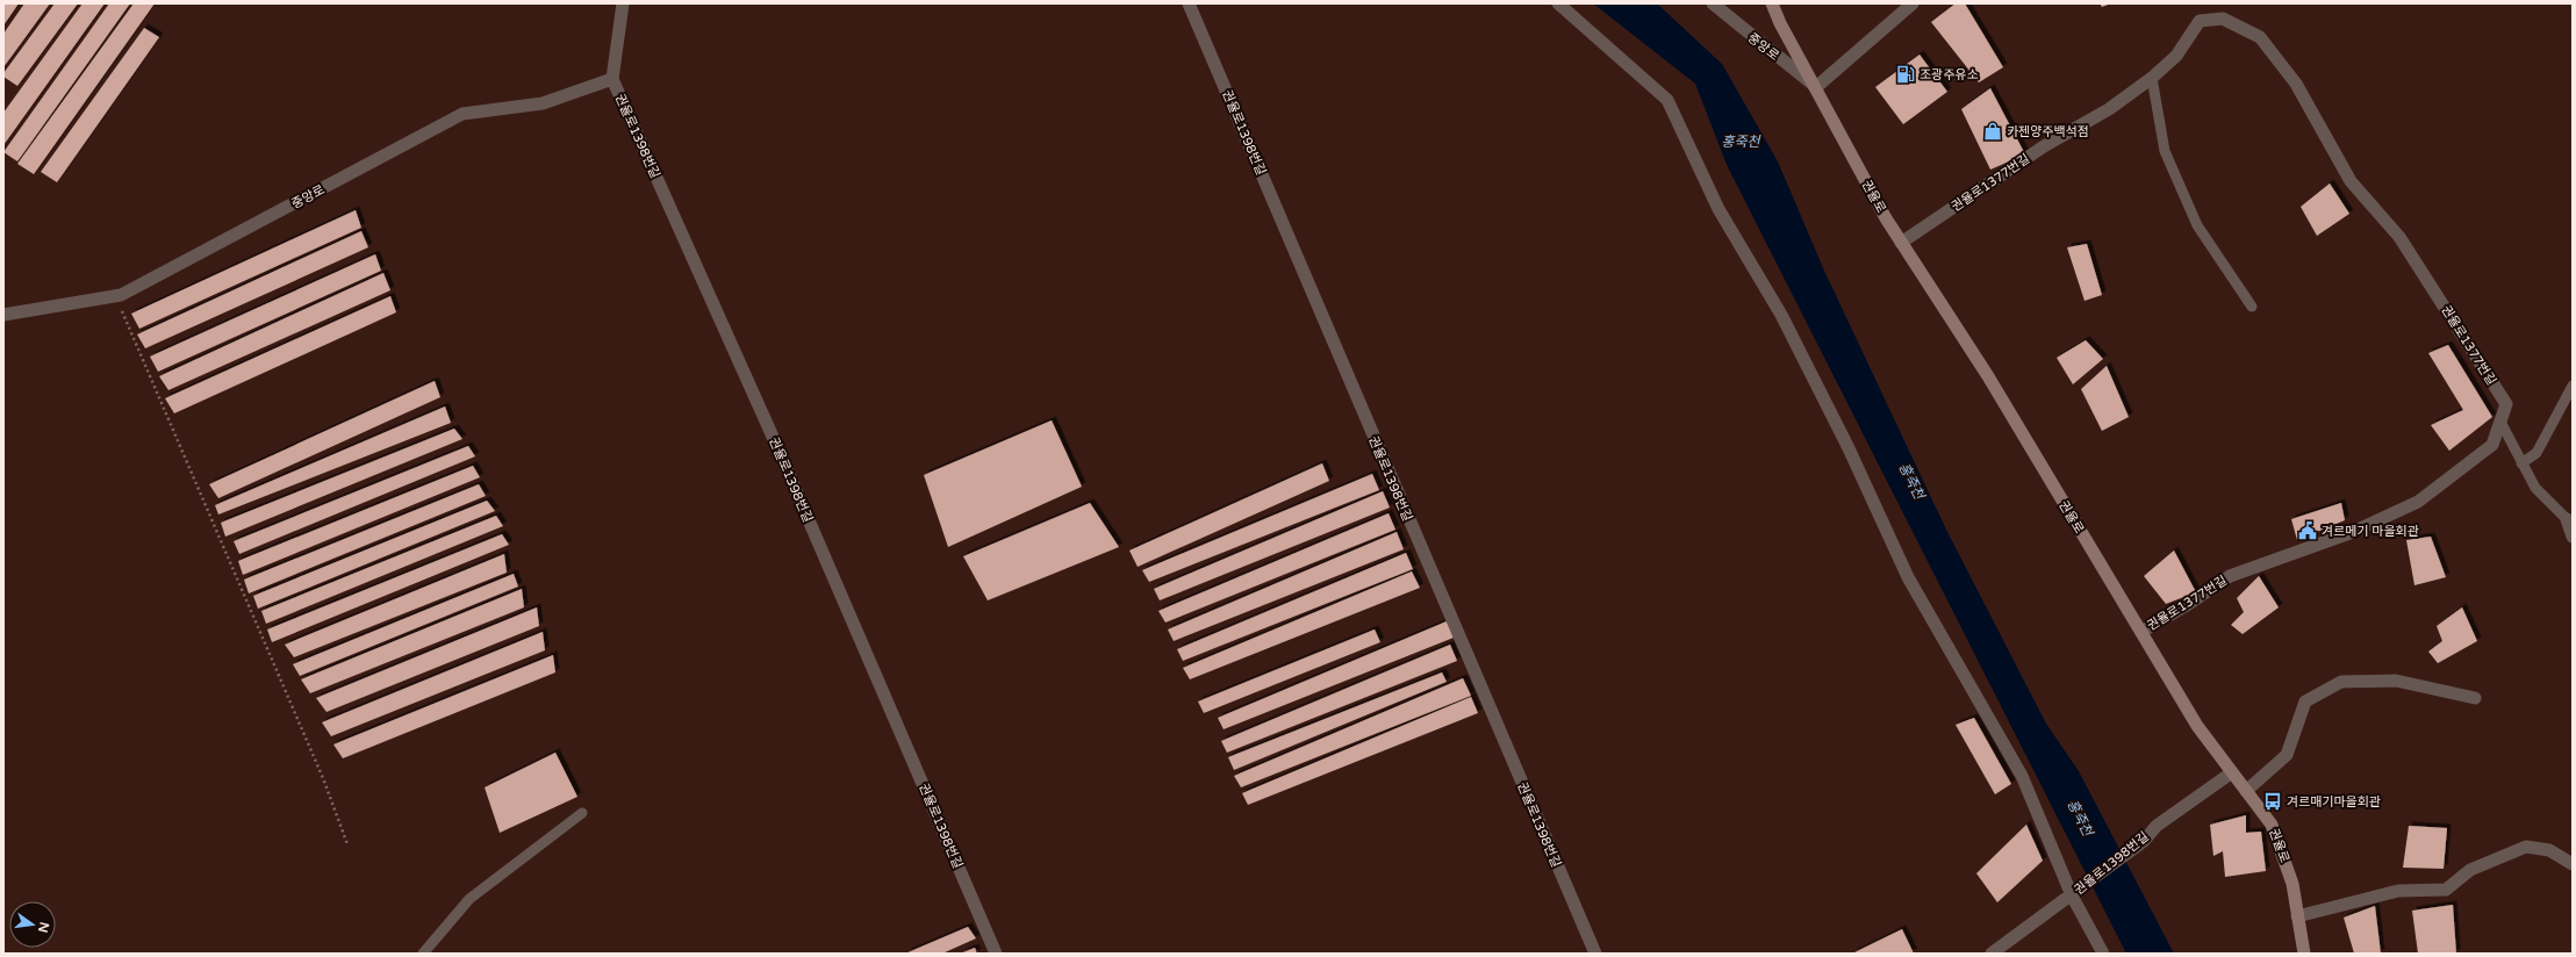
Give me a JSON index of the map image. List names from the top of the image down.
{
  "streets": {
    "main road": ["권율로"],
    "street": ["중앙로", "권율로1398번길", "권율로1377번길"]
  },
  "crossings": [
    ["중앙로", "권율로1398번길"],
    ["중앙로", "권율로"],
    ["권율로1398번길", "권율로"],
    ["권율로1377번길", "권율로"]
  ],
  "water": ["홍죽천"],
  "places": {
    "fuel station": ["조광주유소"],
    "shop": ["카젠양주백석점"],
    "public building": ["겨르메기 마을회관"],
    "bus stop": ["겨르매기마을회관"]
  },
  "north": "right"
}
